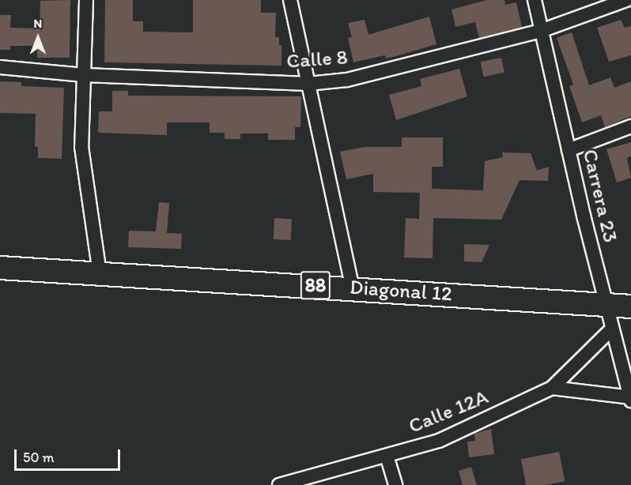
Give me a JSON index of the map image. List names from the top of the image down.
{
  "streets": {
    "highway": ["88", "Diagonal 12"],
    "street": ["Calle 8", "Carrera 23", "Calle 12A"]
  },
  "crossings": [
    ["Calle 8", "Carrera 23"],
    ["Carrera 23", "Diagonal 12"]
  ],
  "scale_bar": "50 m",
  "north": "top"
}
